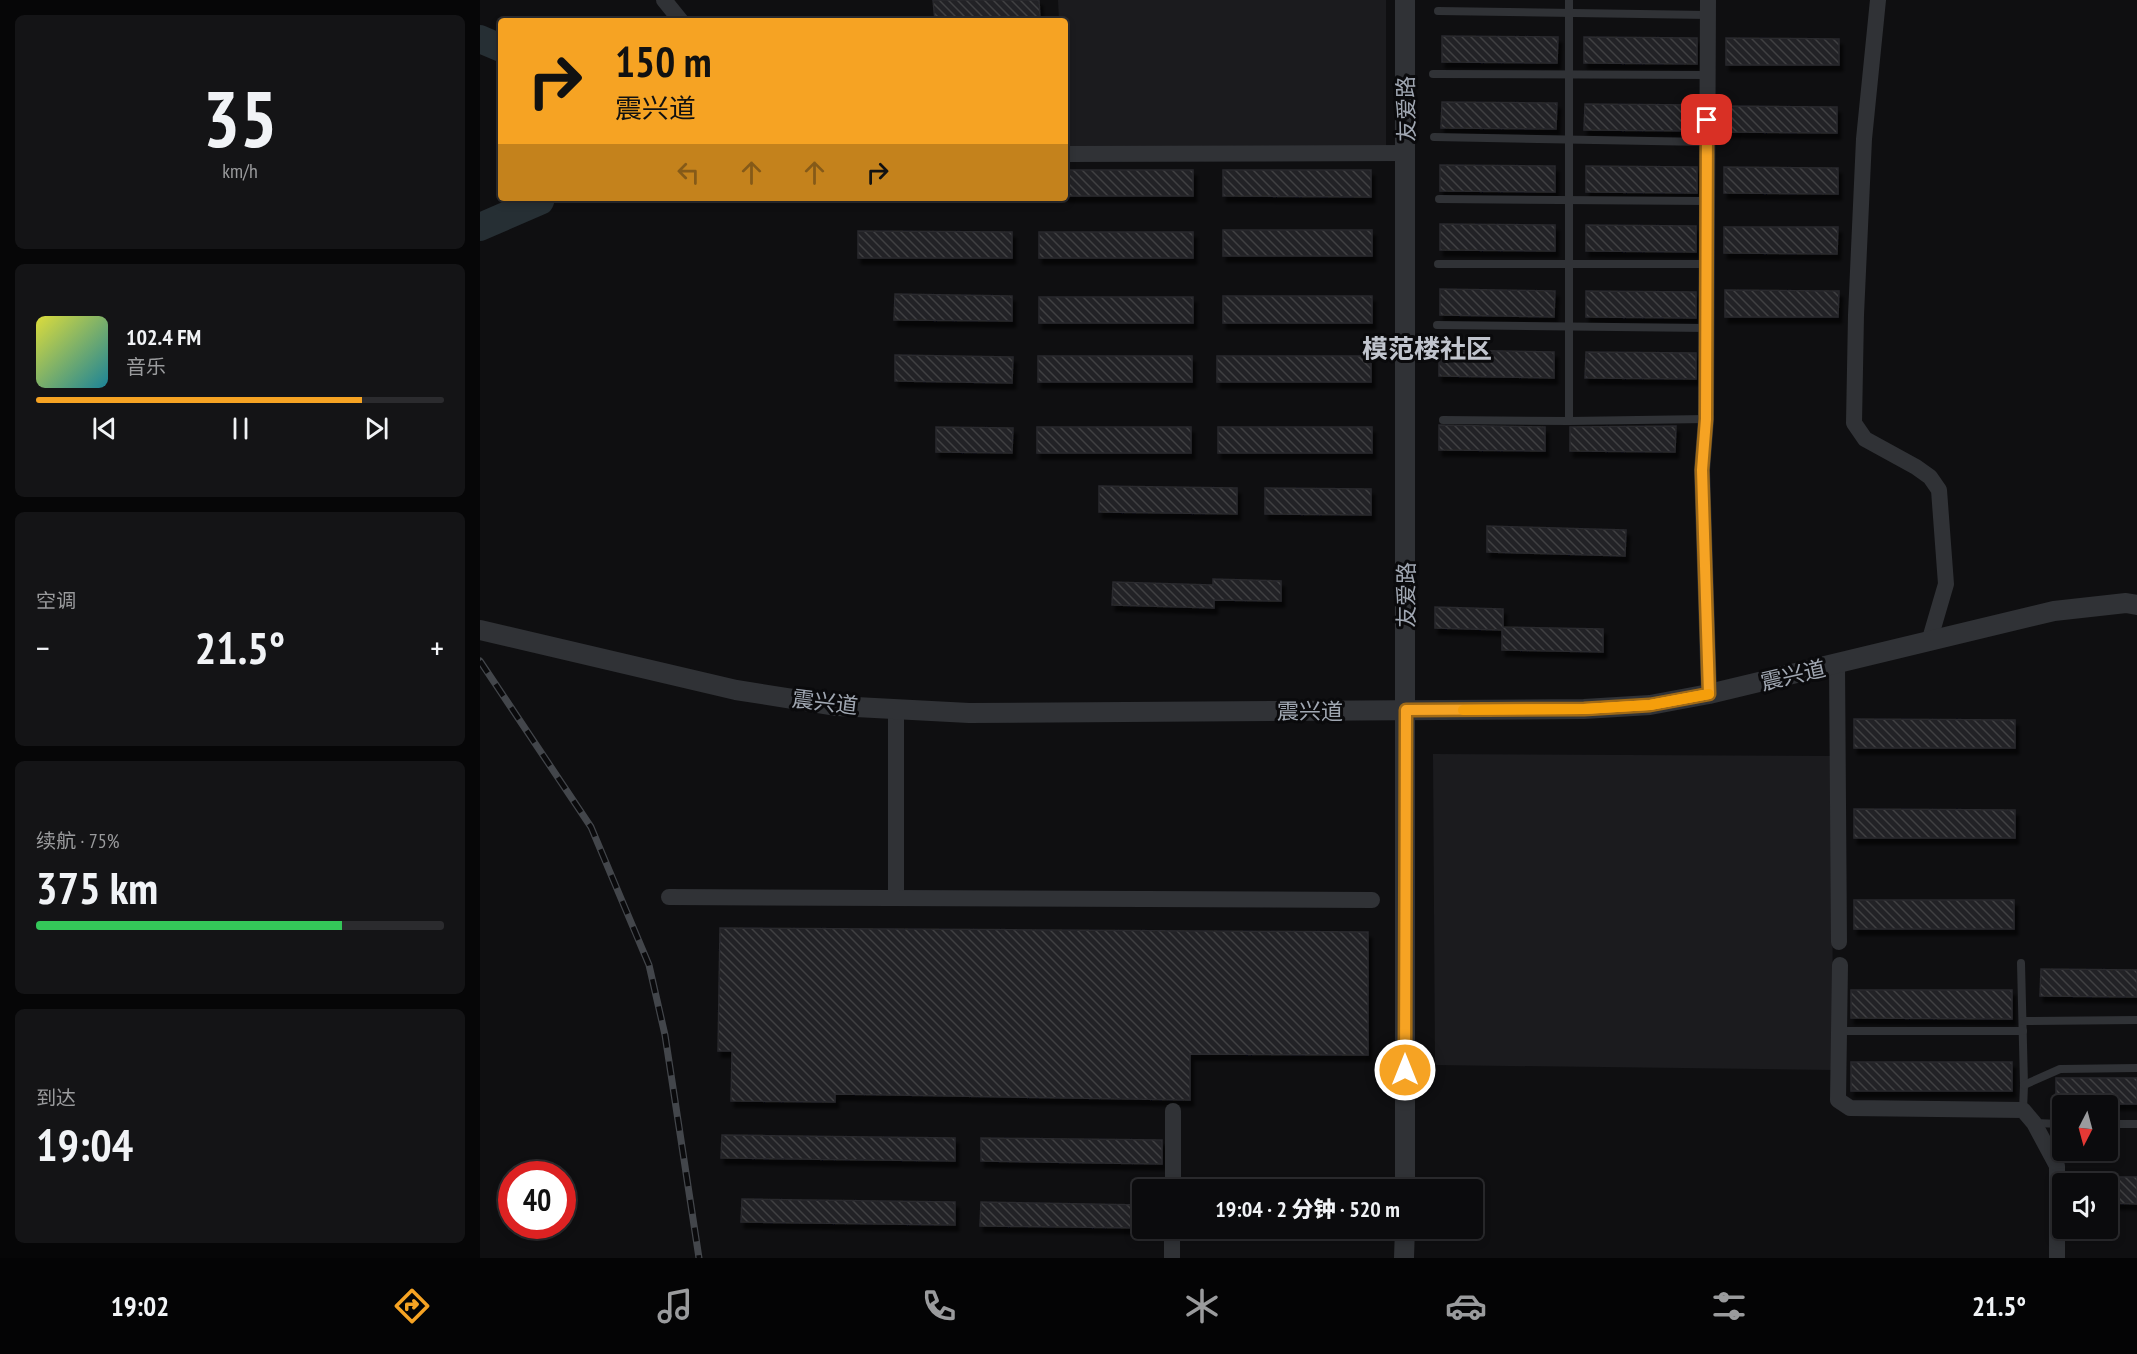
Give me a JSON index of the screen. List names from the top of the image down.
{
  "streets": {
    "street": ["友爱路", "震兴道"]
  },
  "crossings": [
    ["友爱路", "震兴道"]
  ],
  "districts": ["模范楼社区"],
  "north": "bottom",
  "page": {
    "tile": [
      ["35", "km/h"],
      "空调",
      ["续航 · 75%", "375 km"],
      ["到达", "19:04"]
    ],
    "turn": ["150 m", "震兴道"],
    "song": ["102.4 FM", "音乐"],
    "heat": ["−", "21.5°", "+"],
    "limit": "40",
    "trip": "19:04 · 2 分钟 · 520 m",
    "tabs": ["19:02", "21.5°"]
  }
}
